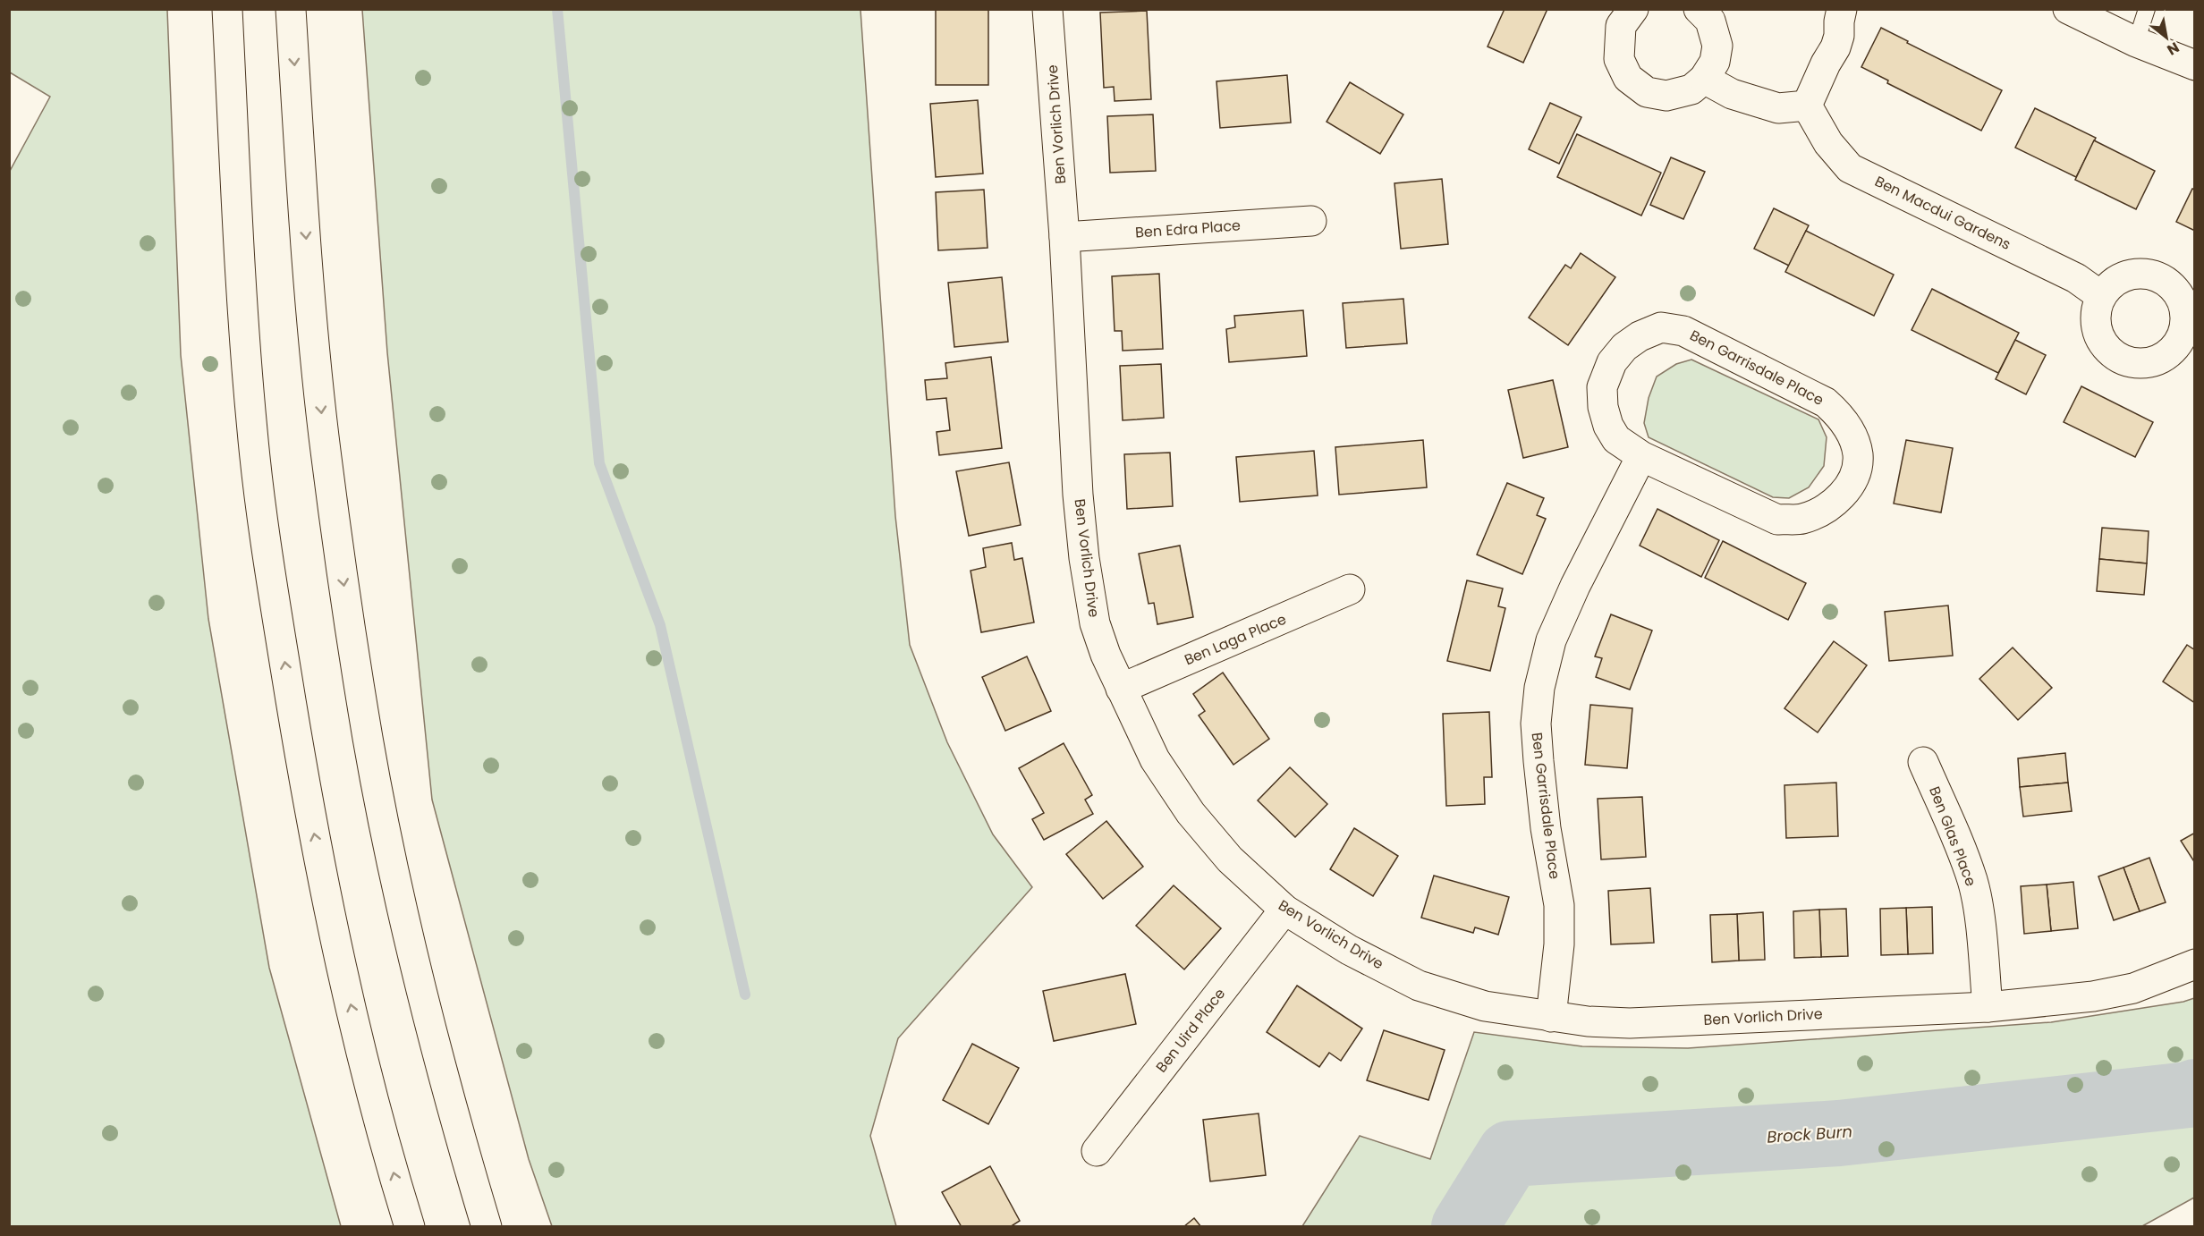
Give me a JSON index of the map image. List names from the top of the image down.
{
  "streets": {
    "main road": [
      "Ben Vorlich Drive",
      "Ben Macdui Gardens",
      "Ben Edra Place",
      "Ben Garrisdale Place",
      "Ben Laga Place",
      "Ben Glas Place",
      "Ben Uird Place"
    ]
  },
  "crossings": [
    ["Ben Vorlich Drive", "Ben Edra Place"],
    ["Ben Vorlich Drive", "Ben Garrisdale Place"],
    ["Ben Vorlich Drive", "Ben Laga Place"],
    ["Ben Vorlich Drive", "Ben Glas Place"],
    ["Ben Vorlich Drive", "Ben Uird Place"]
  ],
  "water": ["Brock Burn"],
  "north": "bottom right"
}
